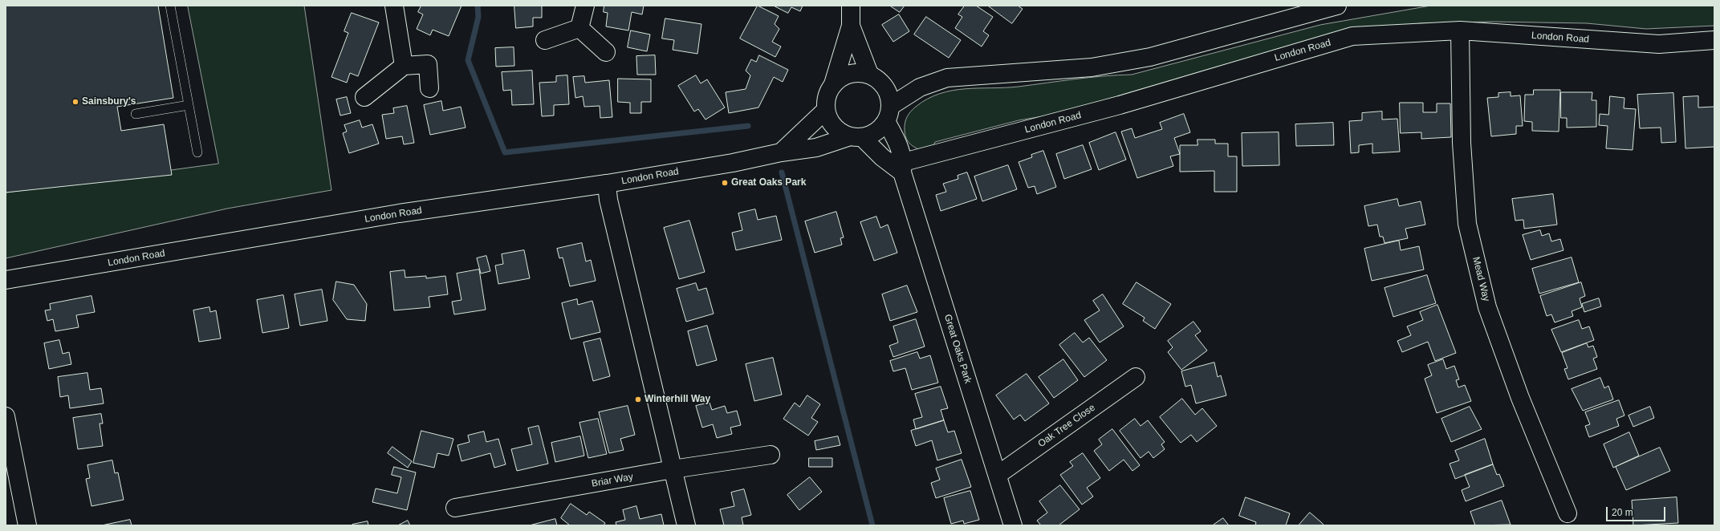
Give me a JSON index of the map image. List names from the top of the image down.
{
  "streets": {
    "main road": [
      "London Road",
      "Mead Way",
      "Great Oaks Park",
      "Oak Tree Close",
      "Briar Way"
    ]
  },
  "crossings": [
    ["London Road", "Mead Way"],
    ["London Road", "Great Oaks Park"],
    ["Great Oaks Park", "Oak Tree Close"]
  ],
  "places": ["Sainsbury's", "Great Oaks Park", "Winterhill Way"],
  "scale_bar": "20 m"
}
